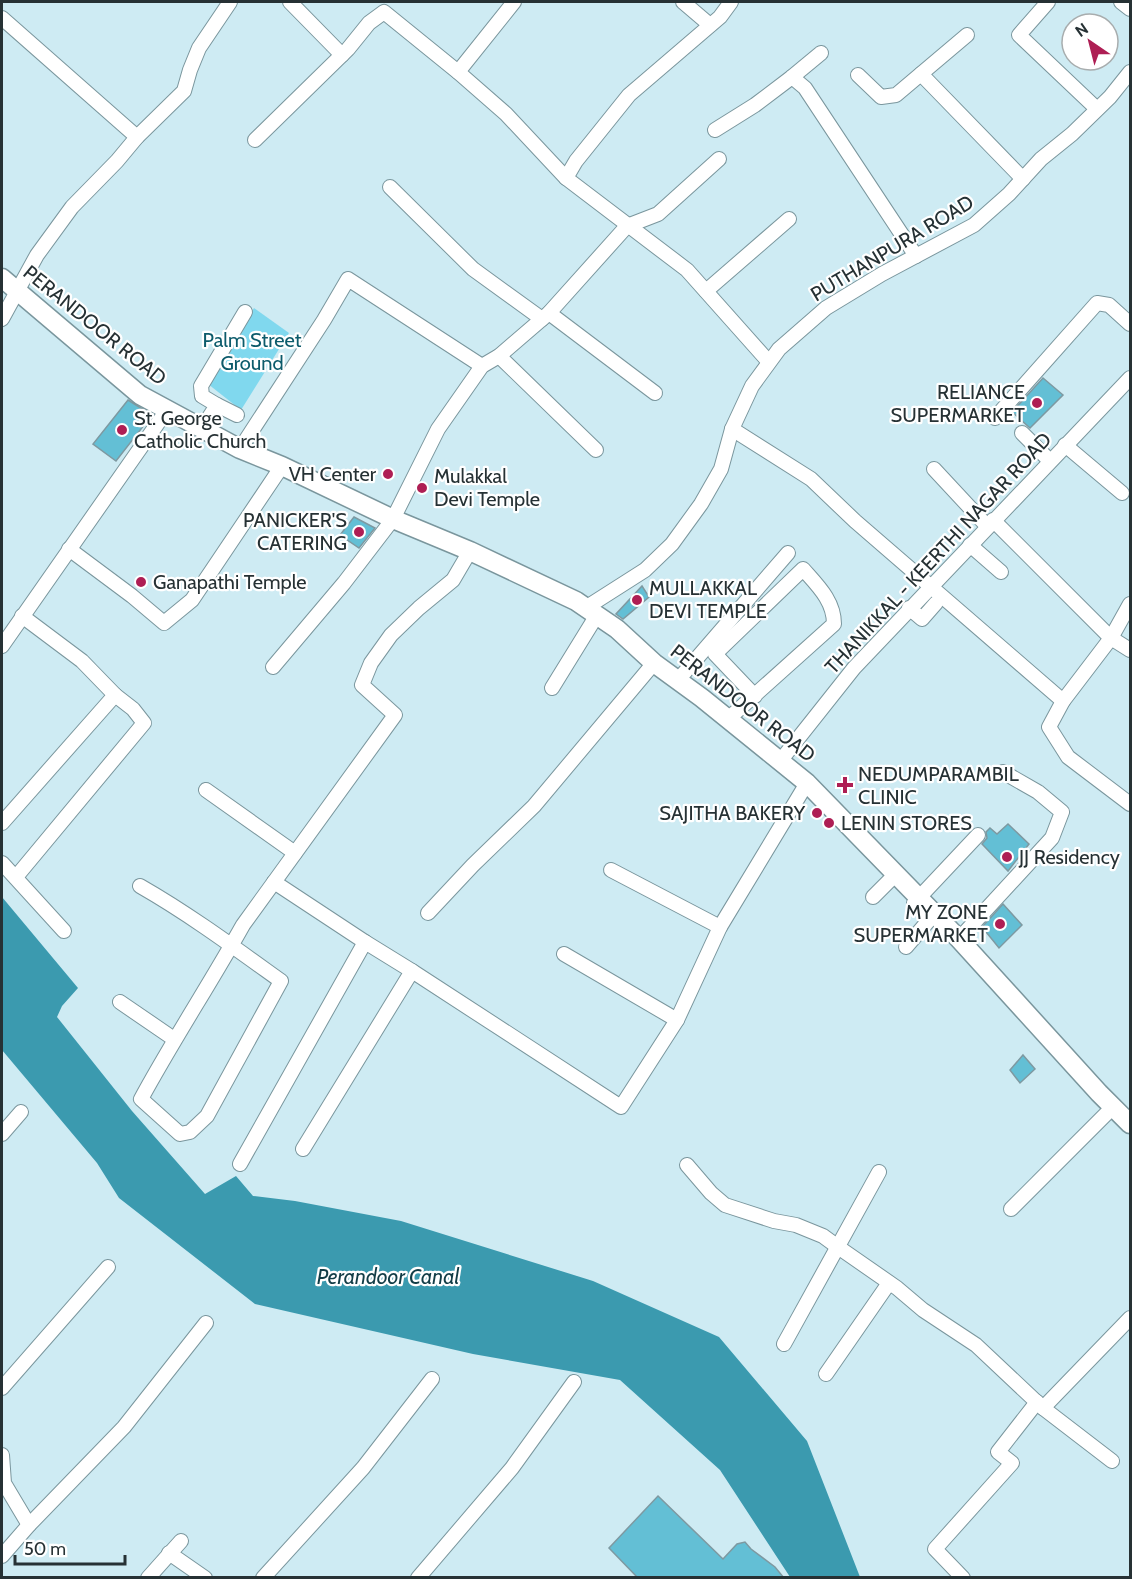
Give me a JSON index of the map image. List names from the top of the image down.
{
  "streets": {
    "main road": ["PERANDOOR ROAD"],
    "street": ["PUTHANPURA ROAD", "THANIKKAL - KEERTHI NAGAR ROAD"]
  },
  "crossings": [
    ["PUTHANPURA ROAD", "PERANDOOR ROAD"],
    ["PERANDOOR ROAD", "THANIKKAL - KEERTHI NAGAR ROAD"]
  ],
  "water": ["Perandoor Canal"],
  "parks": ["Palm Street Ground"],
  "places": {
    "other": [
      "RELIANCE SUPERMARKET",
      "St. George Catholic Church",
      "VH Center",
      "Mulakkal Devi Temple",
      "PANICKER'S CATERING",
      "Ganapathi Temple",
      "MULLAKKAL DEVI TEMPLE",
      "SAJITHA BAKERY",
      "LENIN STORES",
      "JJ Residency",
      "MY ZONE SUPERMARKET"
    ],
    "health": ["NEDUMPARAMBIL CLINIC"]
  },
  "scale_bar": "50 m",
  "north": "top left"
}
